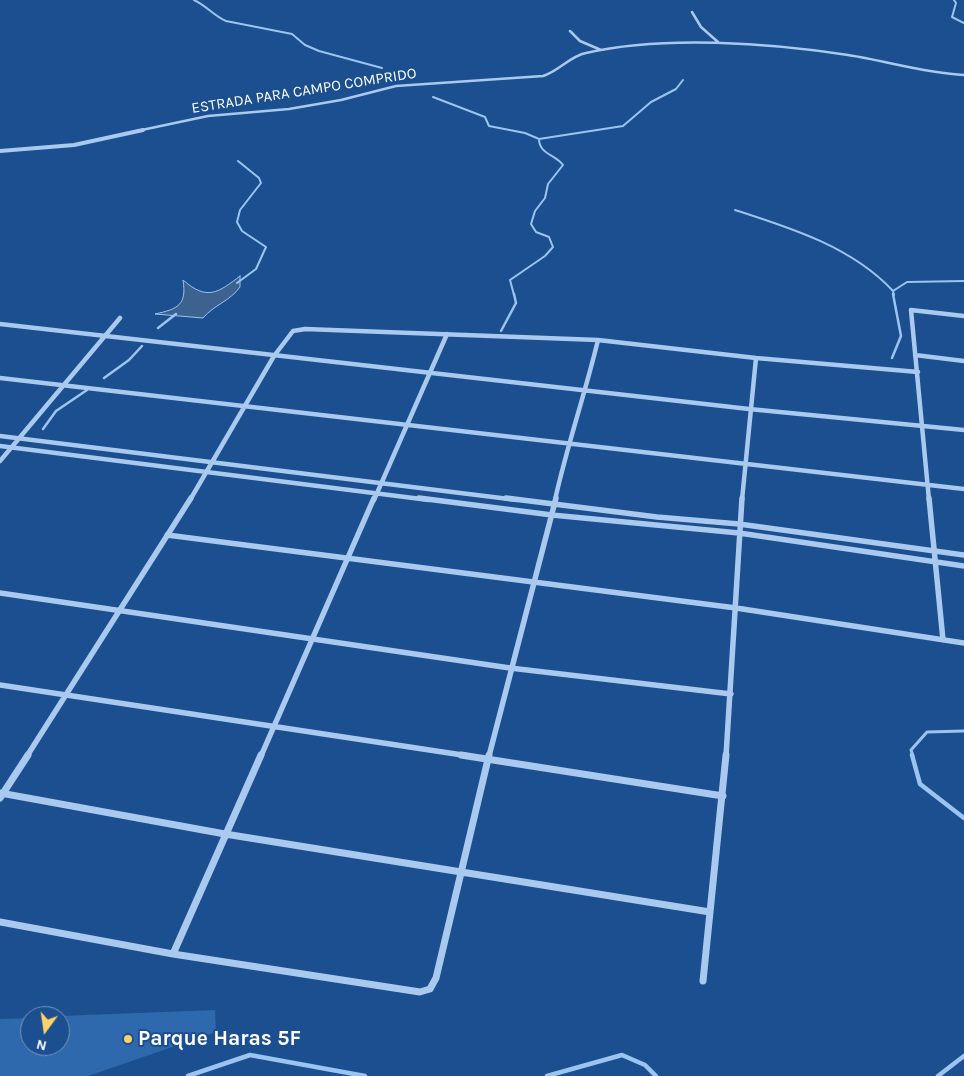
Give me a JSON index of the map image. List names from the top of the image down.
{
  "streets": {
    "street": ["ESTRADA PARA CAMPO COMPRIDO"]
  },
  "places": ["Parque Haras 5F"],
  "north": "bottom"
}
